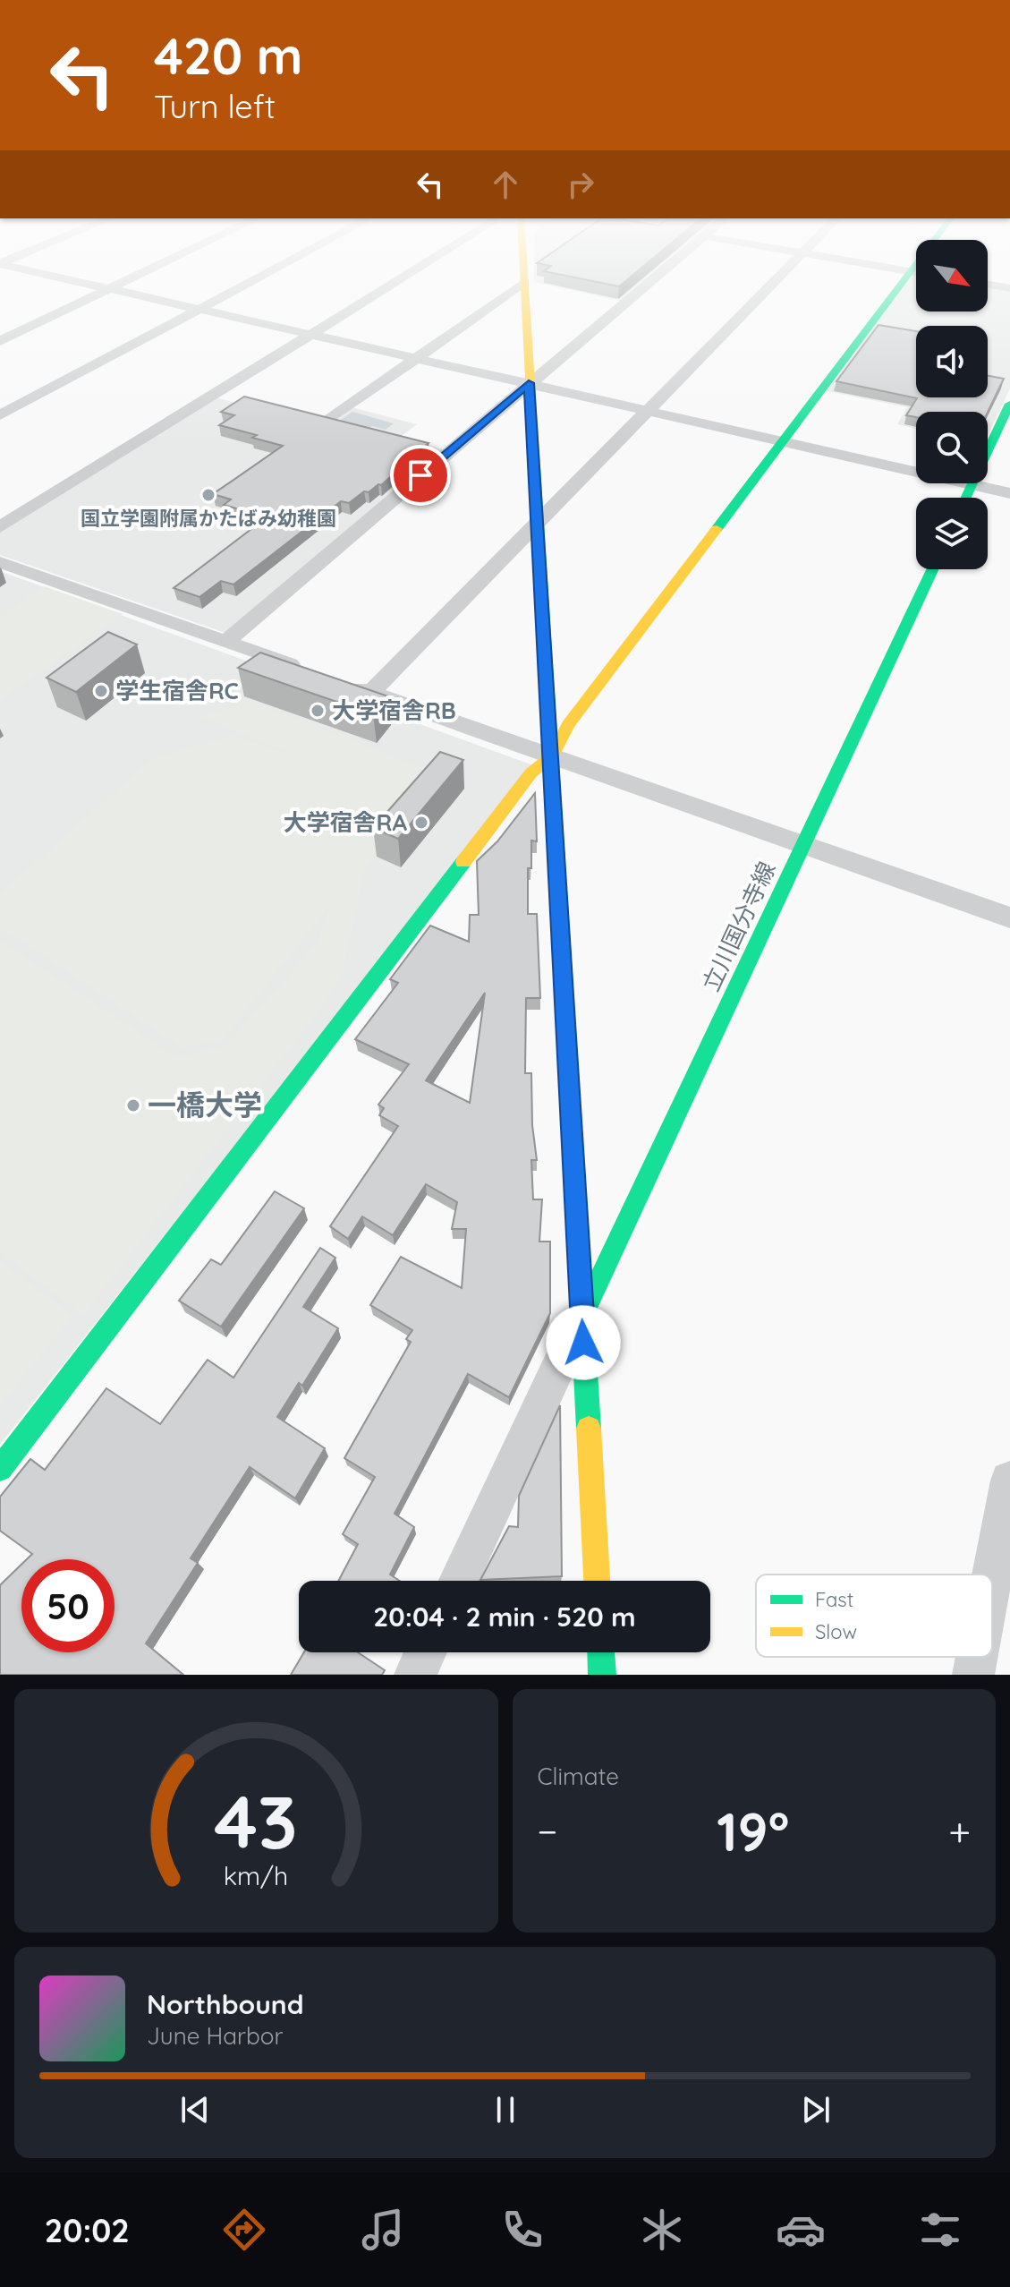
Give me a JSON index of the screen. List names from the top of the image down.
{
  "streets": {
    "street": ["立川国分寺線"]
  },
  "places": [
    "国立学園附属かたばみ幼稚園",
    "学生宿舎RC",
    "大学宿舎RB",
    "大学宿舎RA",
    "一橋大学"
  ],
  "legend": ["Fast", "Slow"],
  "north": "bottom right",
  "page": {
    "turn": ["420 m", "Turn left"],
    "limit": "50",
    "trip": "20:04 · 2 min · 520 m",
    "tile": "Climate",
    "heat": ["−", "19°", "+"],
    "song": ["Northbound", "June Harbor"],
    "tabs": "20:02",
    "gauge": ["43", "km/h"]
  }
}
